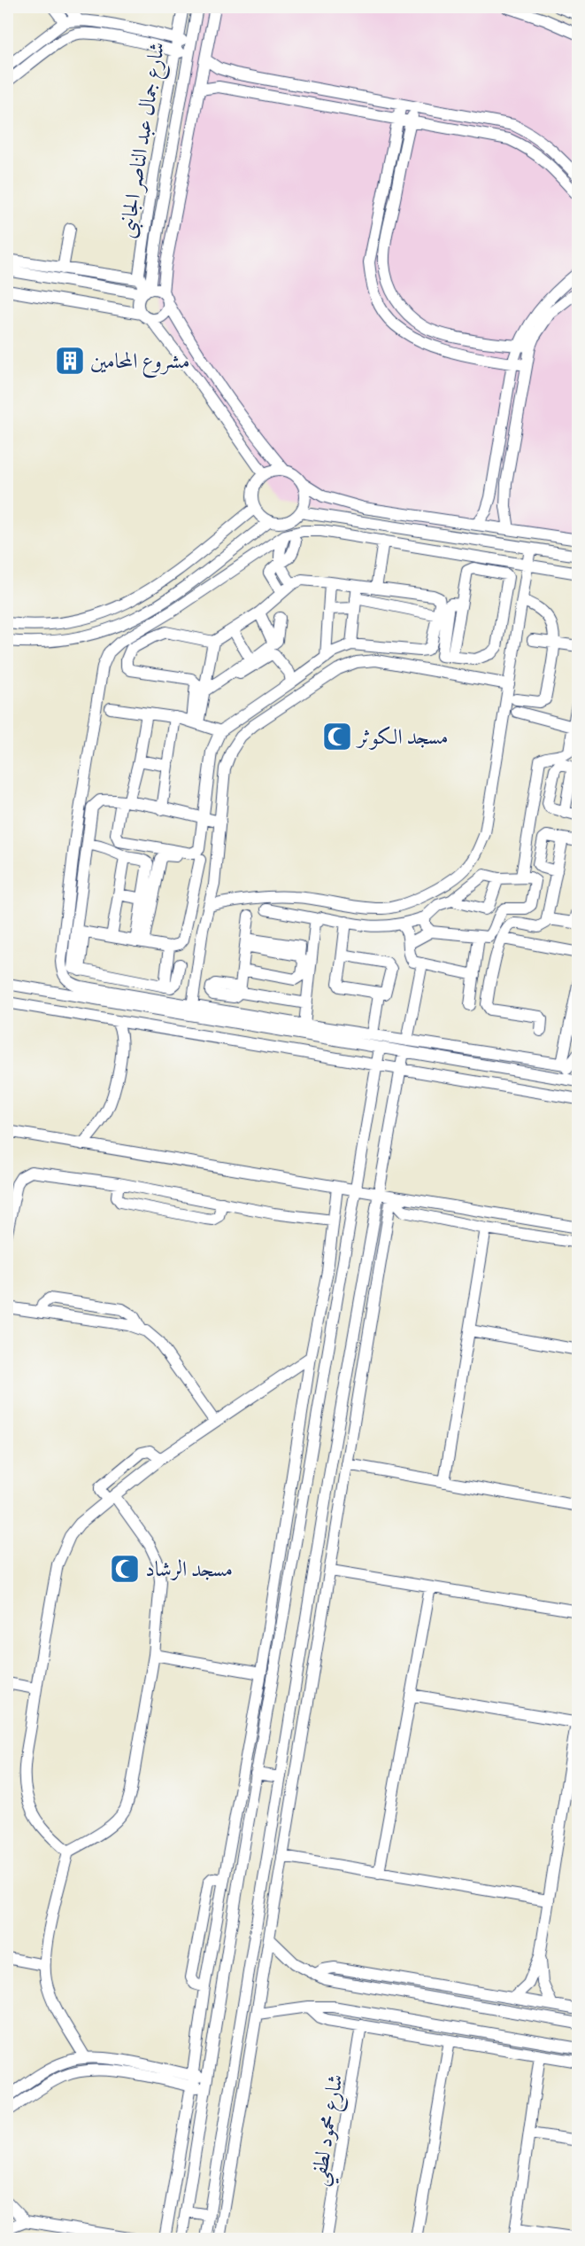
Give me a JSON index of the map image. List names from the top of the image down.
{
  "streets": {
    "street": ["شارع جمال عبد الناصر الجانبى", "شارع محمود لطفي"]
  },
  "places": {
    "building": ["مشروع المحامين"],
    "mosque": ["مسجد الكوثر", "مسجد الرشاد"]
  }
}
